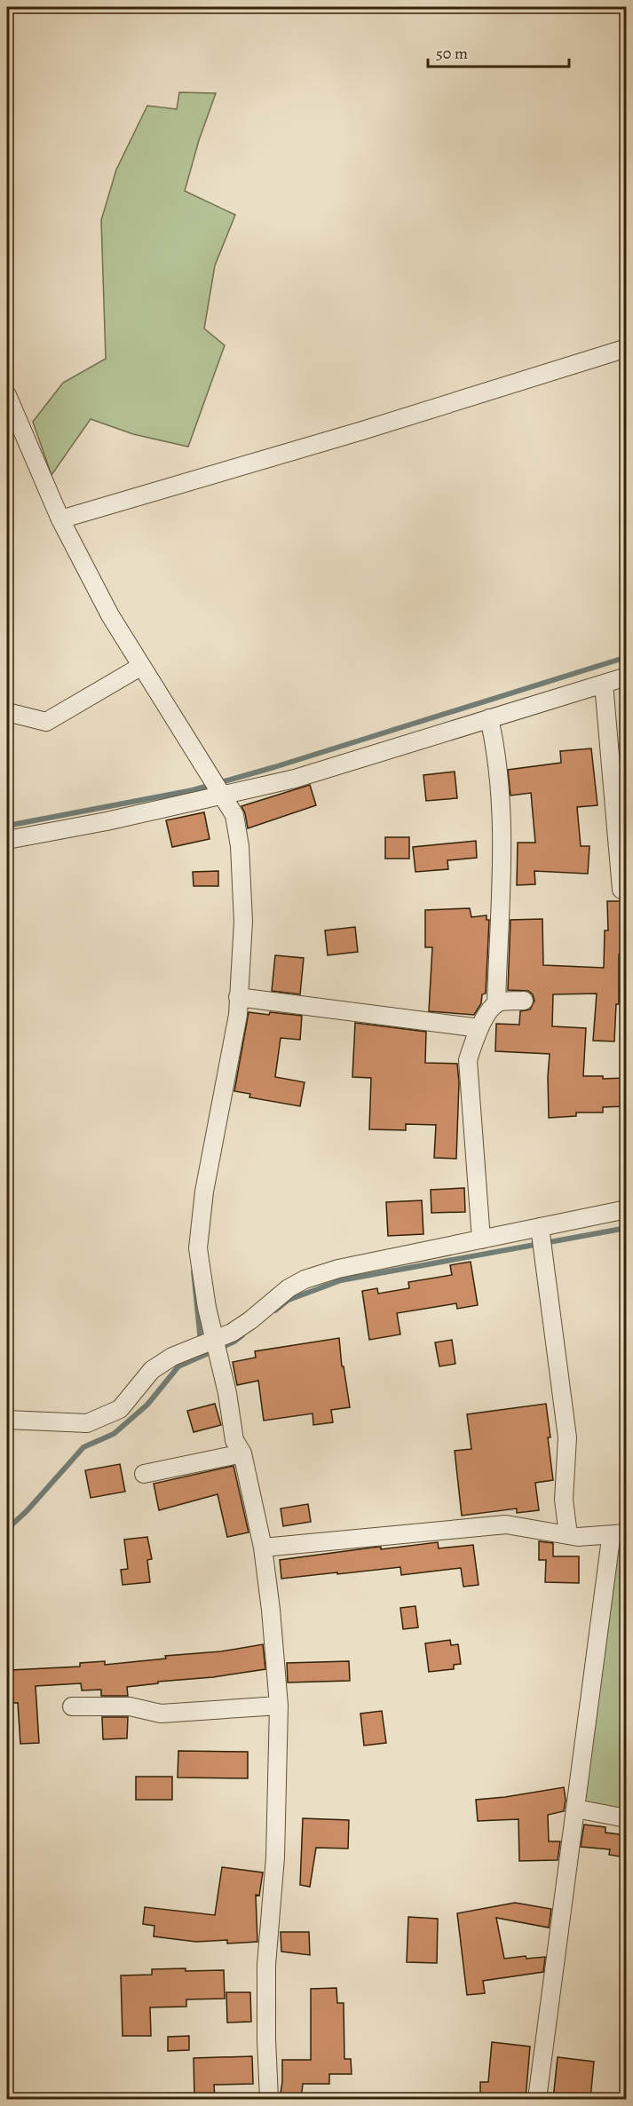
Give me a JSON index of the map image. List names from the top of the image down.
{
  "scale_bar": "50 m"
}
